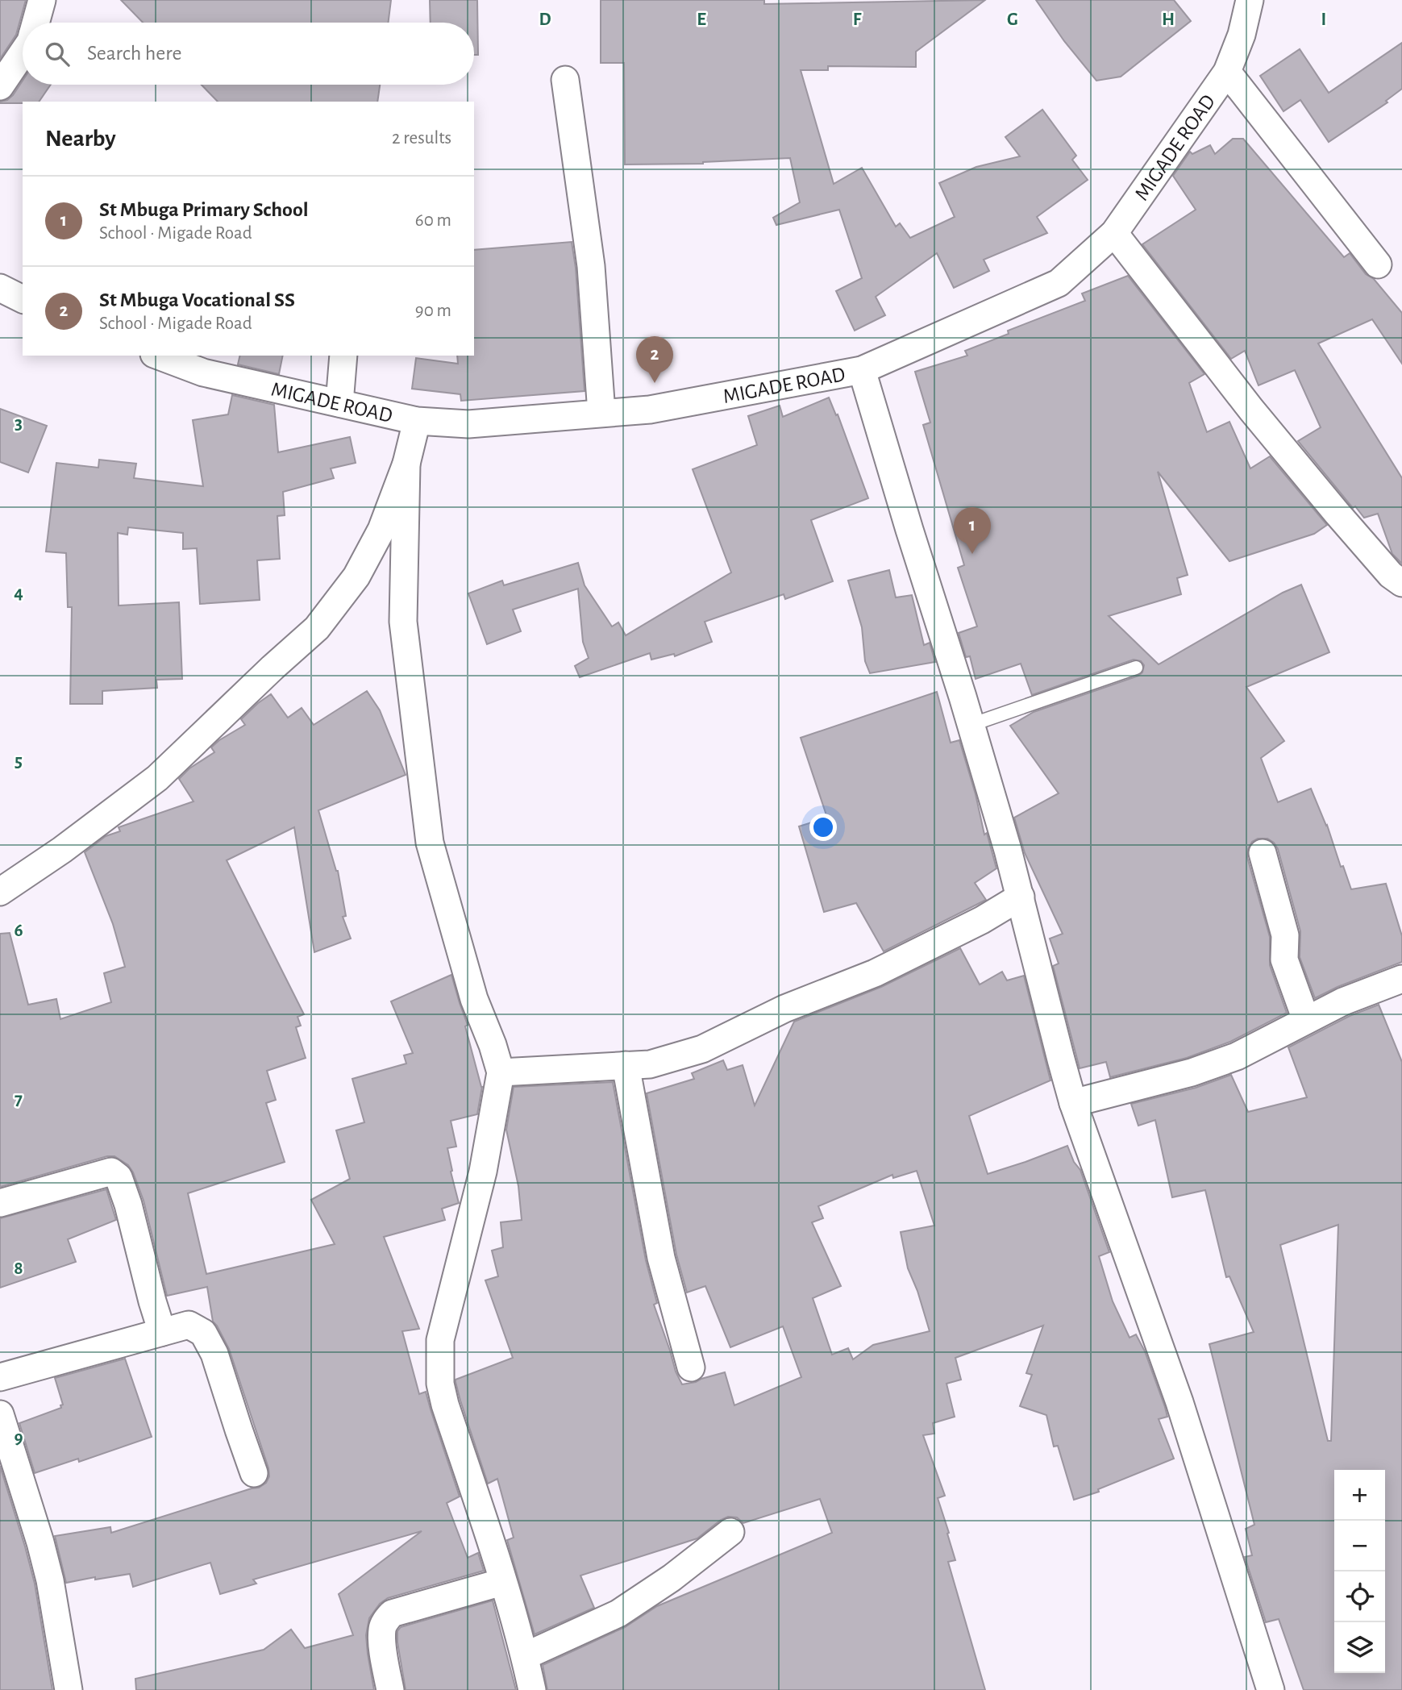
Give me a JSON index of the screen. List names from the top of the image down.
{
  "streets": {
    "street": ["MIGADE ROAD"]
  },
  "page": {
    "search": "Search here",
    "heading": ["Nearby", "2 results"],
    "list": [
      {
        "mark": "1",
        "name": "St Mbuga Primary School",
        "note": "School · Migade Road",
        "value": "60 m"
      },
      {
        "mark": "2",
        "name": "St Mbuga Vocational SS",
        "note": "School · Migade Road",
        "value": "90 m"
      }
    ],
    "pins": ["2", "1"],
    "map_buttons": ["+", "−"]
  },
  "grid": {
    "columns": [
      "D",
      "E",
      "F",
      "G",
      "H",
      "I"
    ],
    "rows": [
      "3",
      "4",
      "5",
      "6",
      "7",
      "8",
      "9"
    ]
  }
}
